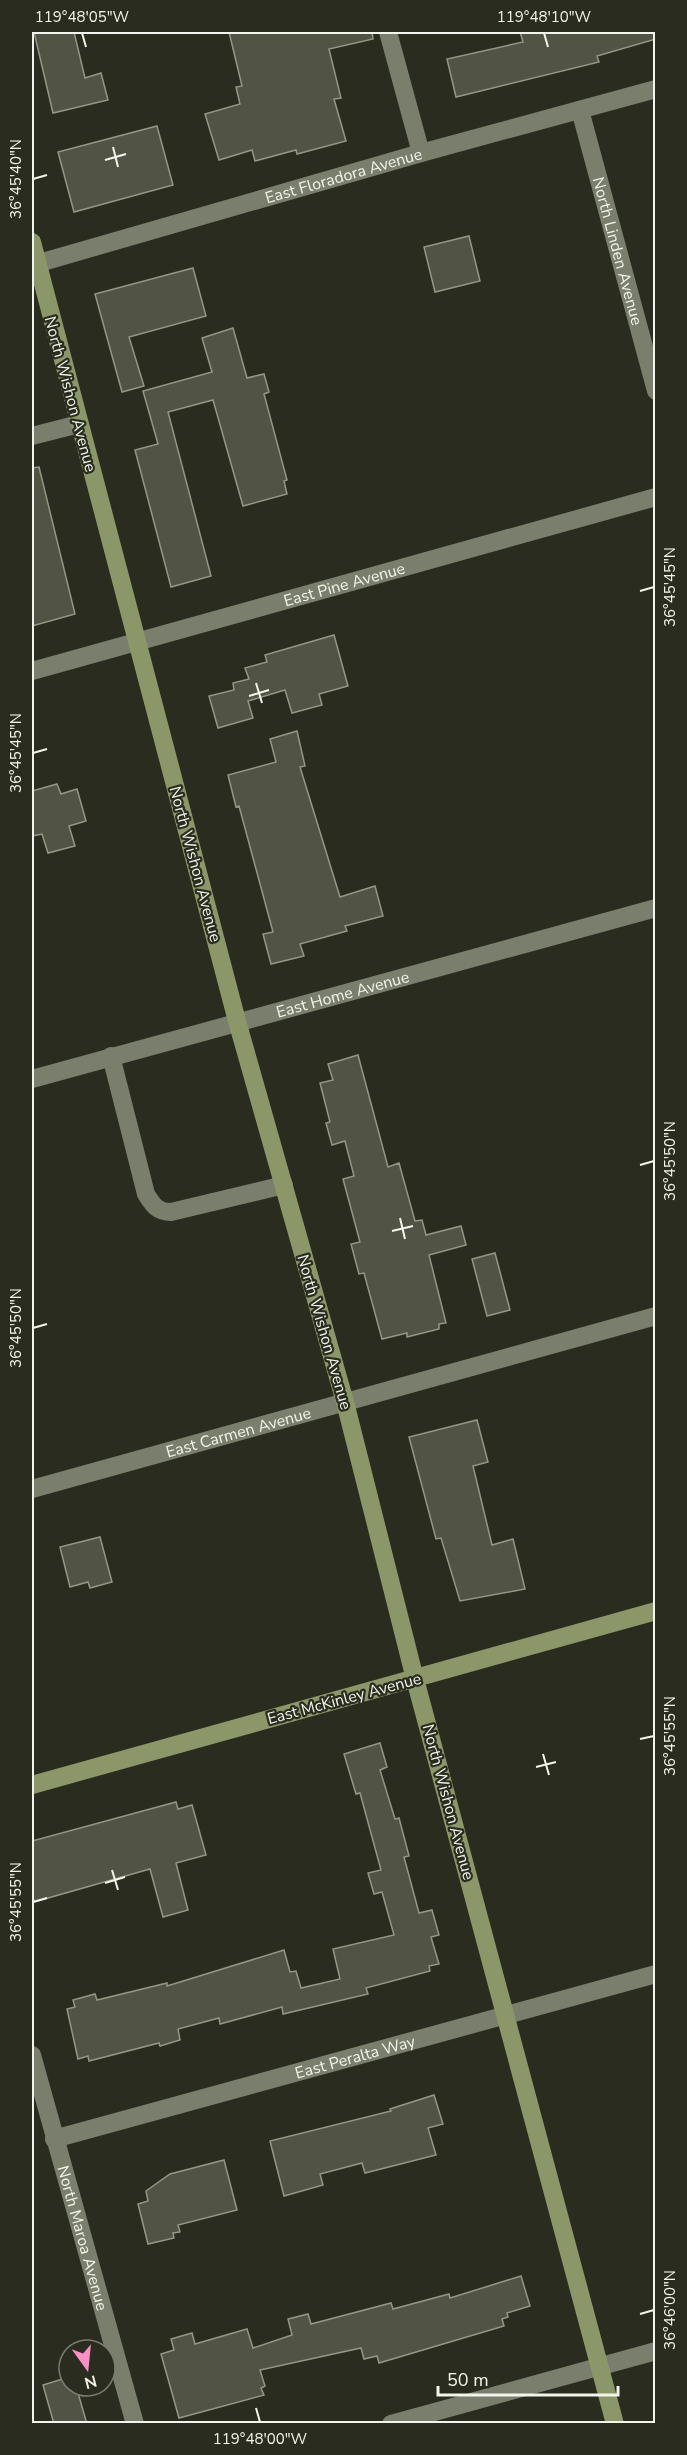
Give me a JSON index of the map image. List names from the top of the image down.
{
  "streets": {
    "main road": ["North Wishon Avenue", "East McKinley Avenue"],
    "street": [
      "East Floradora Avenue",
      "North Linden Avenue",
      "East Pine Avenue",
      "East Home Avenue",
      "East Carmen Avenue",
      "East Peralta Way",
      "North Maroa Avenue"
    ]
  },
  "crossings": [
    ["East Floradora Avenue", "North Linden Avenue"],
    ["East Floradora Avenue", "North Wishon Avenue"],
    ["North Wishon Avenue", "East Pine Avenue"],
    ["North Wishon Avenue", "East Home Avenue"],
    ["North Wishon Avenue", "East Carmen Avenue"],
    ["North Wishon Avenue", "East McKinley Avenue"],
    ["North Wishon Avenue", "East Peralta Way"],
    ["East Peralta Way", "North Maroa Avenue"]
  ],
  "scale_bar": "50 m",
  "north": "bottom",
  "coordinates": [
    "119°48'05\"W",
    "119°48'10\"W",
    "36°45'40\"N",
    "36°45'45\"N",
    "36°45'50\"N",
    "36°45'55\"N",
    "36°46'00\"N",
    "119°48'00\"W"
  ]
}
